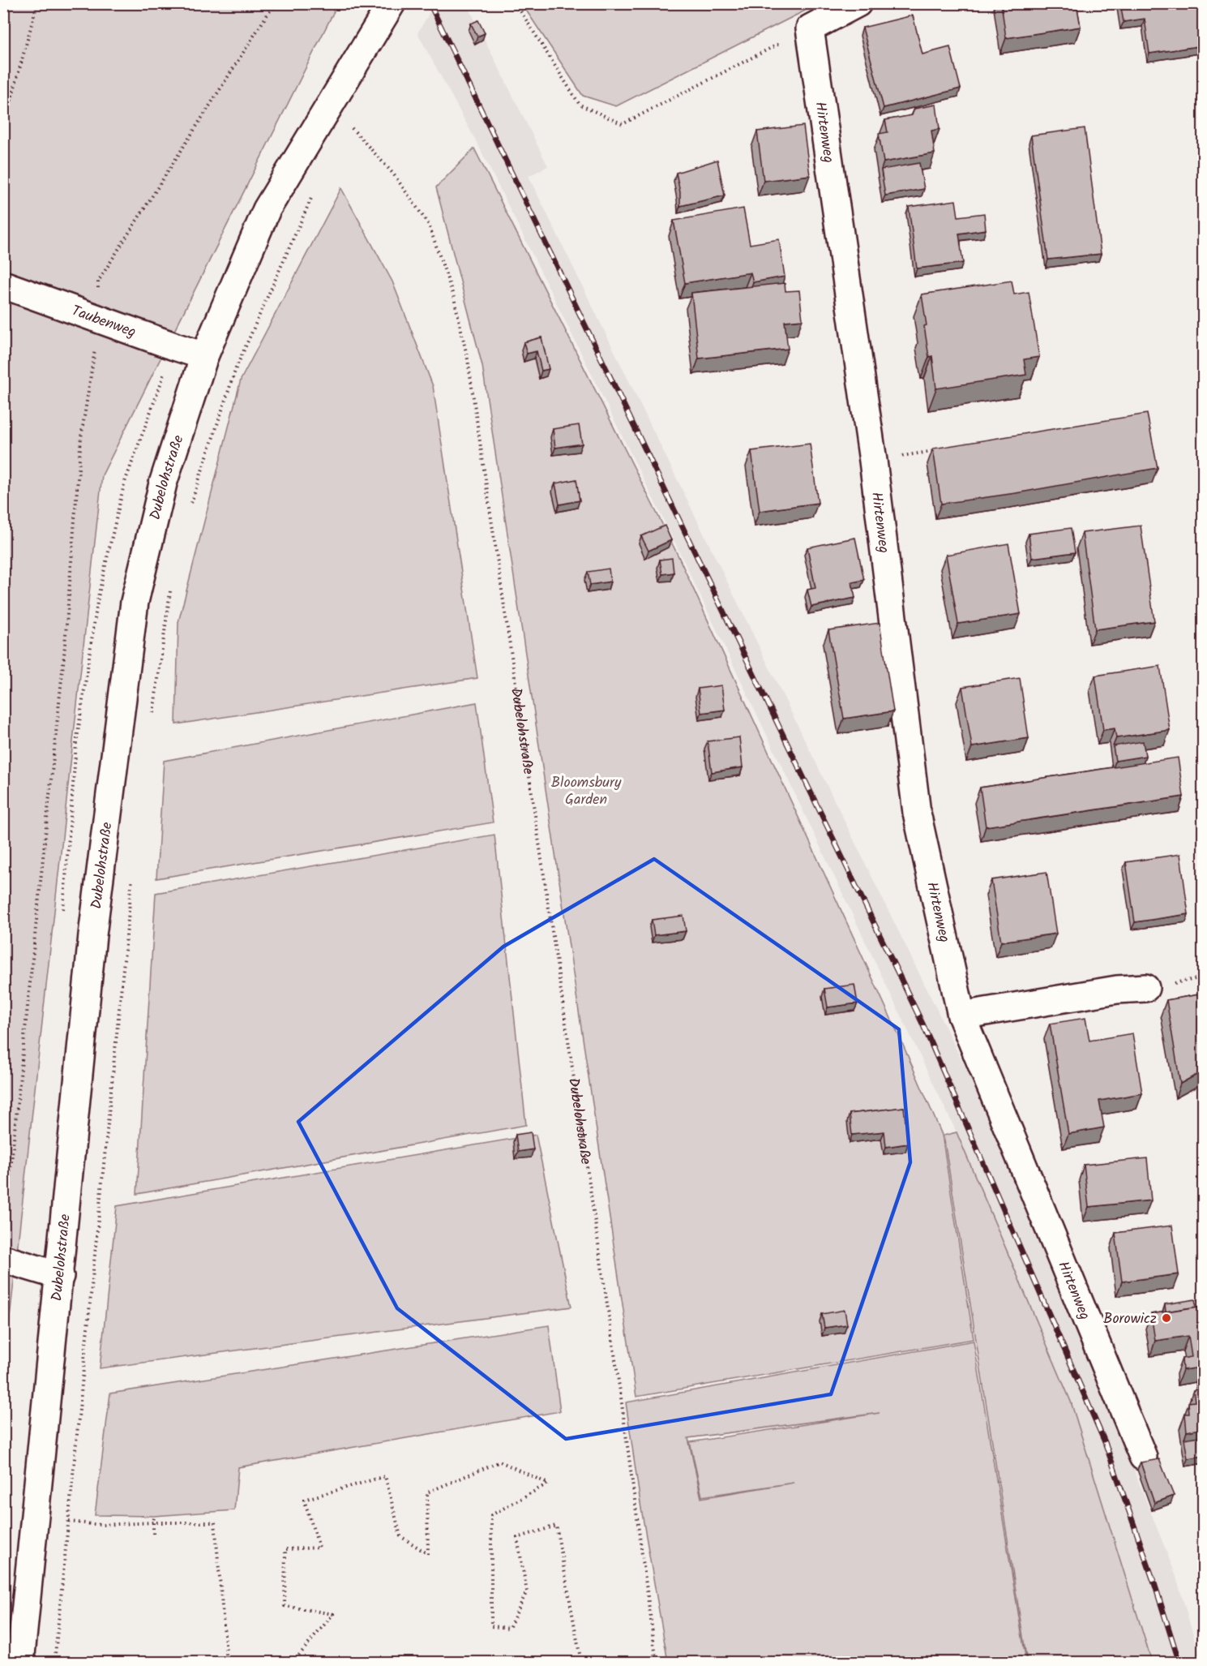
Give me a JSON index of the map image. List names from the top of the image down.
{
  "streets": {
    "street": ["Hirtenweg", "Taubenweg", "Dubelohstraße"]
  },
  "crossings": [
    ["Taubenweg", "Dubelohstraße"]
  ],
  "parks": ["Bloomsbury Garden"],
  "places": ["Borowicz"]
}
